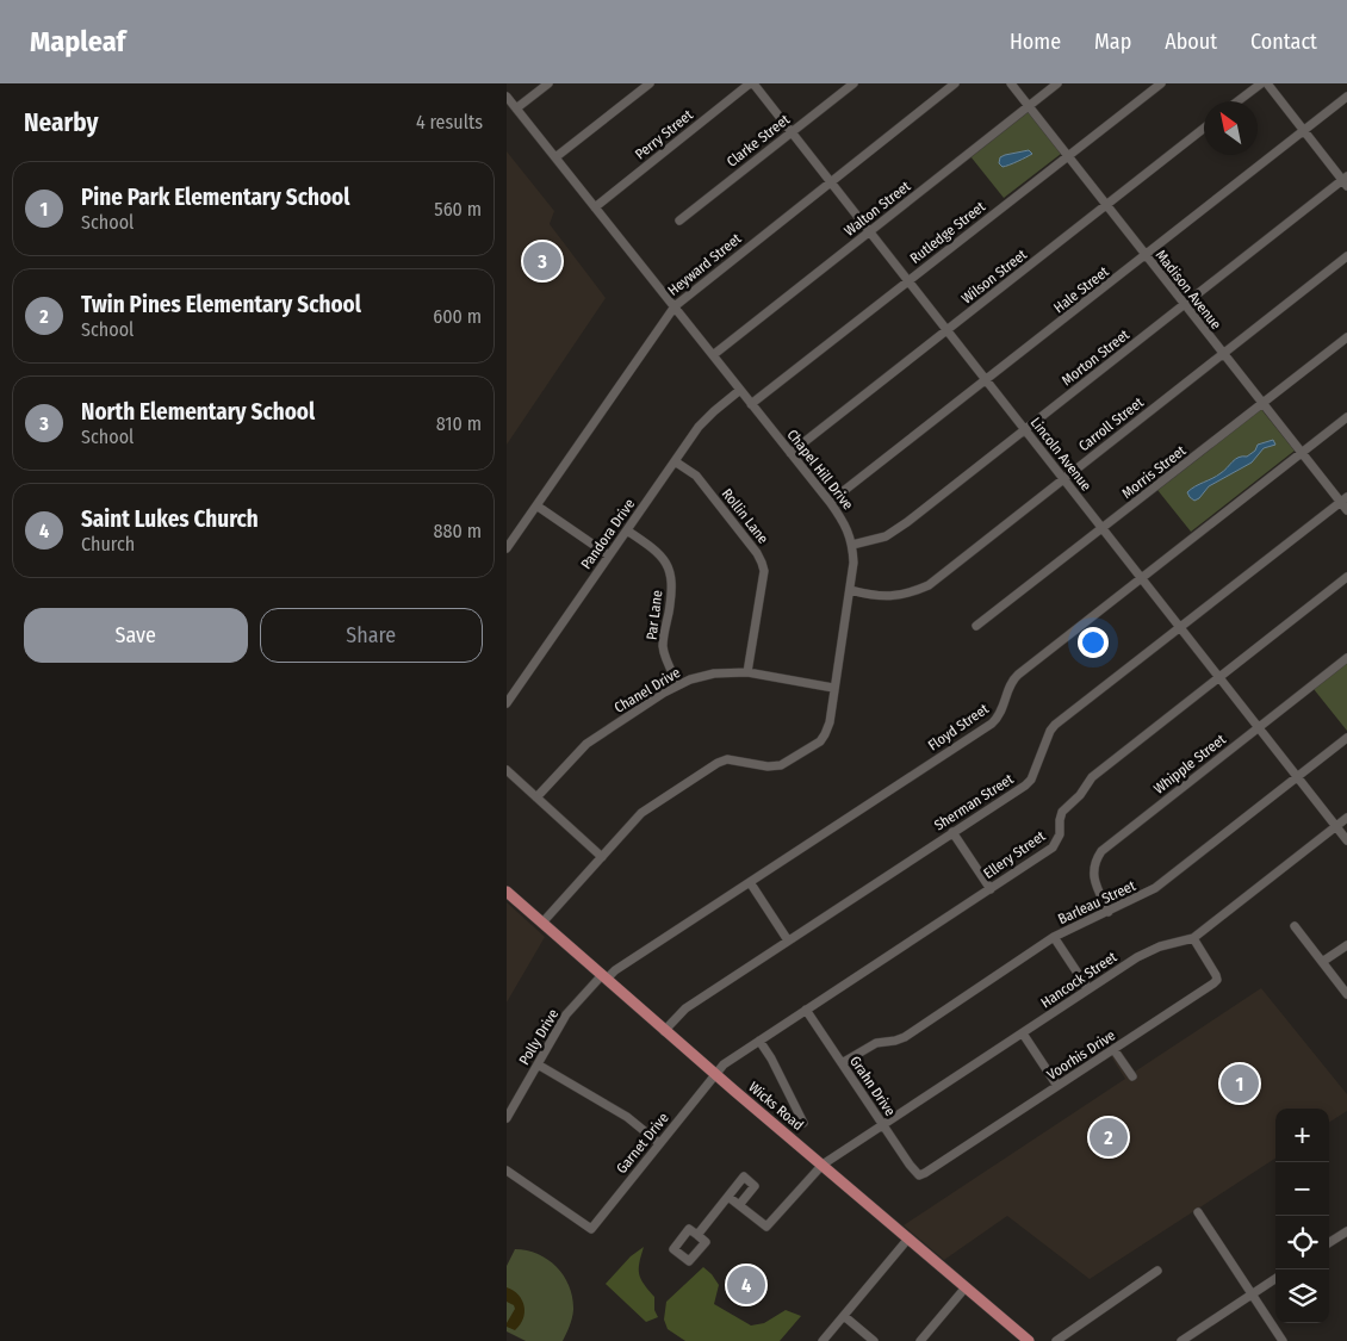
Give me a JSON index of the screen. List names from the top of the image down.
{
  "streets": {
    "main road": ["Wicks Road"],
    "street": [
      "Perry Street",
      "Clarke Street",
      "Walton Street",
      "Rutledge Street",
      "Heyward Street",
      "Wilson Street",
      "Hale Street",
      "Madison Avenue",
      "Morton Street",
      "Carroll Street",
      "Lincoln Avenue",
      "Chapel Hill Drive",
      "Morris Street",
      "Rollin Lane",
      "Pandora Drive",
      "Par Lane",
      "Chanel Drive",
      "Floyd Street",
      "Whipple Street",
      "Sherman Street",
      "Ellery Street",
      "Barleau Street",
      "Hancock Street",
      "Polly Drive",
      "Voorhis Drive",
      "Grahn Drive",
      "Garnet Drive"
    ]
  },
  "crossings": [
    ["Perry Street", "Lincoln Avenue"],
    ["Perry Street", "Chapel Hill Drive"],
    ["Clarke Street", "Lincoln Avenue"],
    ["Walton Street", "Madison Avenue"],
    ["Walton Street", "Lincoln Avenue"],
    ["Walton Street", "Chapel Hill Drive"],
    ["Rutledge Street", "Madison Avenue"],
    ["Rutledge Street", "Lincoln Avenue"],
    ["Rutledge Street", "Chapel Hill Drive"],
    ["Heyward Street", "Lincoln Avenue"],
    ["Heyward Street", "Chapel Hill Drive"],
    ["Wilson Street", "Madison Avenue"],
    ["Wilson Street", "Lincoln Avenue"],
    ["Wilson Street", "Chapel Hill Drive"],
    ["Hale Street", "Madison Avenue"],
    ["Hale Street", "Lincoln Avenue"],
    ["Hale Street", "Chapel Hill Drive"],
    ["Madison Avenue", "Morton Street"],
    ["Madison Avenue", "Carroll Street"],
    ["Madison Avenue", "Morris Street"],
    ["Madison Avenue", "Floyd Street"],
    ["Madison Avenue", "Sherman Street"],
    ["Morton Street", "Lincoln Avenue"],
    ["Morton Street", "Chapel Hill Drive"],
    ["Carroll Street", "Lincoln Avenue"],
    ["Carroll Street", "Chapel Hill Drive"],
    ["Lincoln Avenue", "Morris Street"],
    ["Lincoln Avenue", "Floyd Street"],
    ["Lincoln Avenue", "Whipple Street"],
    ["Lincoln Avenue", "Sherman Street"],
    ["Lincoln Avenue", "Ellery Street"],
    ["Lincoln Avenue", "Barleau Street"],
    ["Lincoln Avenue", "Hancock Street"],
    ["Chapel Hill Drive", "Pandora Drive"],
    ["Chapel Hill Drive", "Chanel Drive"],
    ["Chapel Hill Drive", "Wicks Road"],
    ["Rollin Lane", "Pandora Drive"],
    ["Rollin Lane", "Chanel Drive"],
    ["Pandora Drive", "Par Lane"],
    ["Par Lane", "Chanel Drive"],
    ["Floyd Street", "Polly Drive"],
    ["Floyd Street", "Wicks Road"],
    ["Whipple Street", "Barleau Street"],
    ["Sherman Street", "Wicks Road"],
    ["Ellery Street", "Grahn Drive"],
    ["Ellery Street", "Wicks Road"],
    ["Ellery Street", "Garnet Drive"],
    ["Barleau Street", "Grahn Drive"],
    ["Hancock Street", "Voorhis Drive"],
    ["Hancock Street", "Grahn Drive"],
    ["Hancock Street", "Wicks Road"],
    ["Polly Drive", "Wicks Road"],
    ["Voorhis Drive", "Grahn Drive"],
    ["Wicks Road", "Garnet Drive"]
  ],
  "north": "top left",
  "page": {
    "header": "Mapleaf",
    "nav": [
      "Home",
      "Map",
      "About",
      "Contact"
    ],
    "heading": ["Nearby", "4 results"],
    "list": [
      {
        "mark": "1",
        "name": "Pine Park Elementary School",
        "note": "School",
        "value": "560 m"
      },
      {
        "mark": "2",
        "name": "Twin Pines Elementary School",
        "note": "School",
        "value": "600 m"
      },
      {
        "mark": "3",
        "name": "North Elementary School",
        "note": "School",
        "value": "810 m"
      },
      {
        "mark": "4",
        "name": "Saint Lukes Church",
        "note": "Church",
        "value": "880 m"
      }
    ],
    "pins": [
      "3",
      "1",
      "2",
      "4"
    ],
    "buttons": ["Save", "Share"],
    "map_buttons": ["+", "−"]
  }
}
